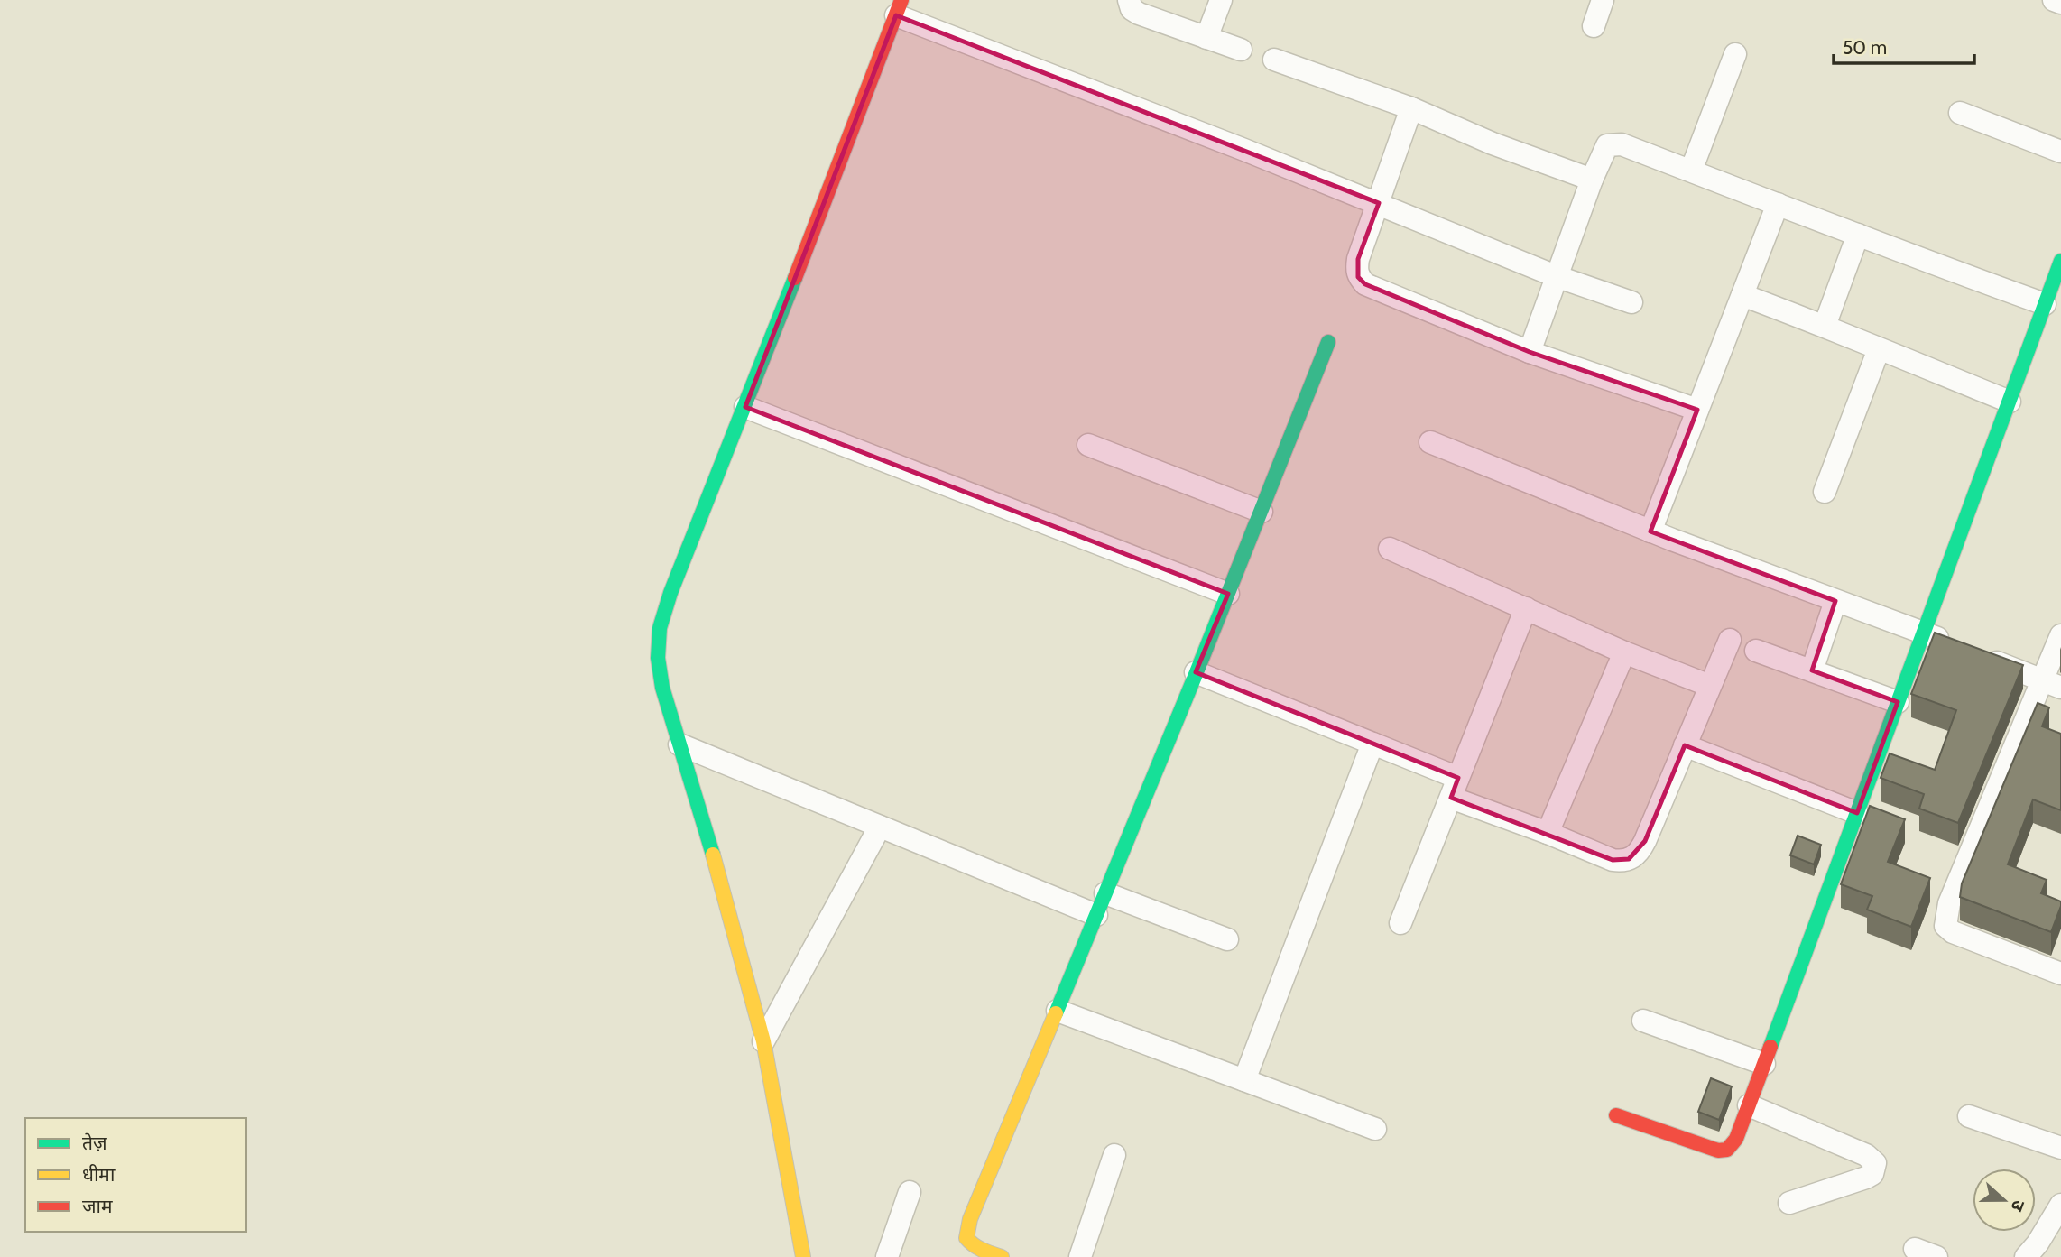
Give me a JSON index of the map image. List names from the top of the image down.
{
  "legend": ["तेज़", "धीमा", "जाम"],
  "scale_bar": "50 m",
  "north": "right"
}
